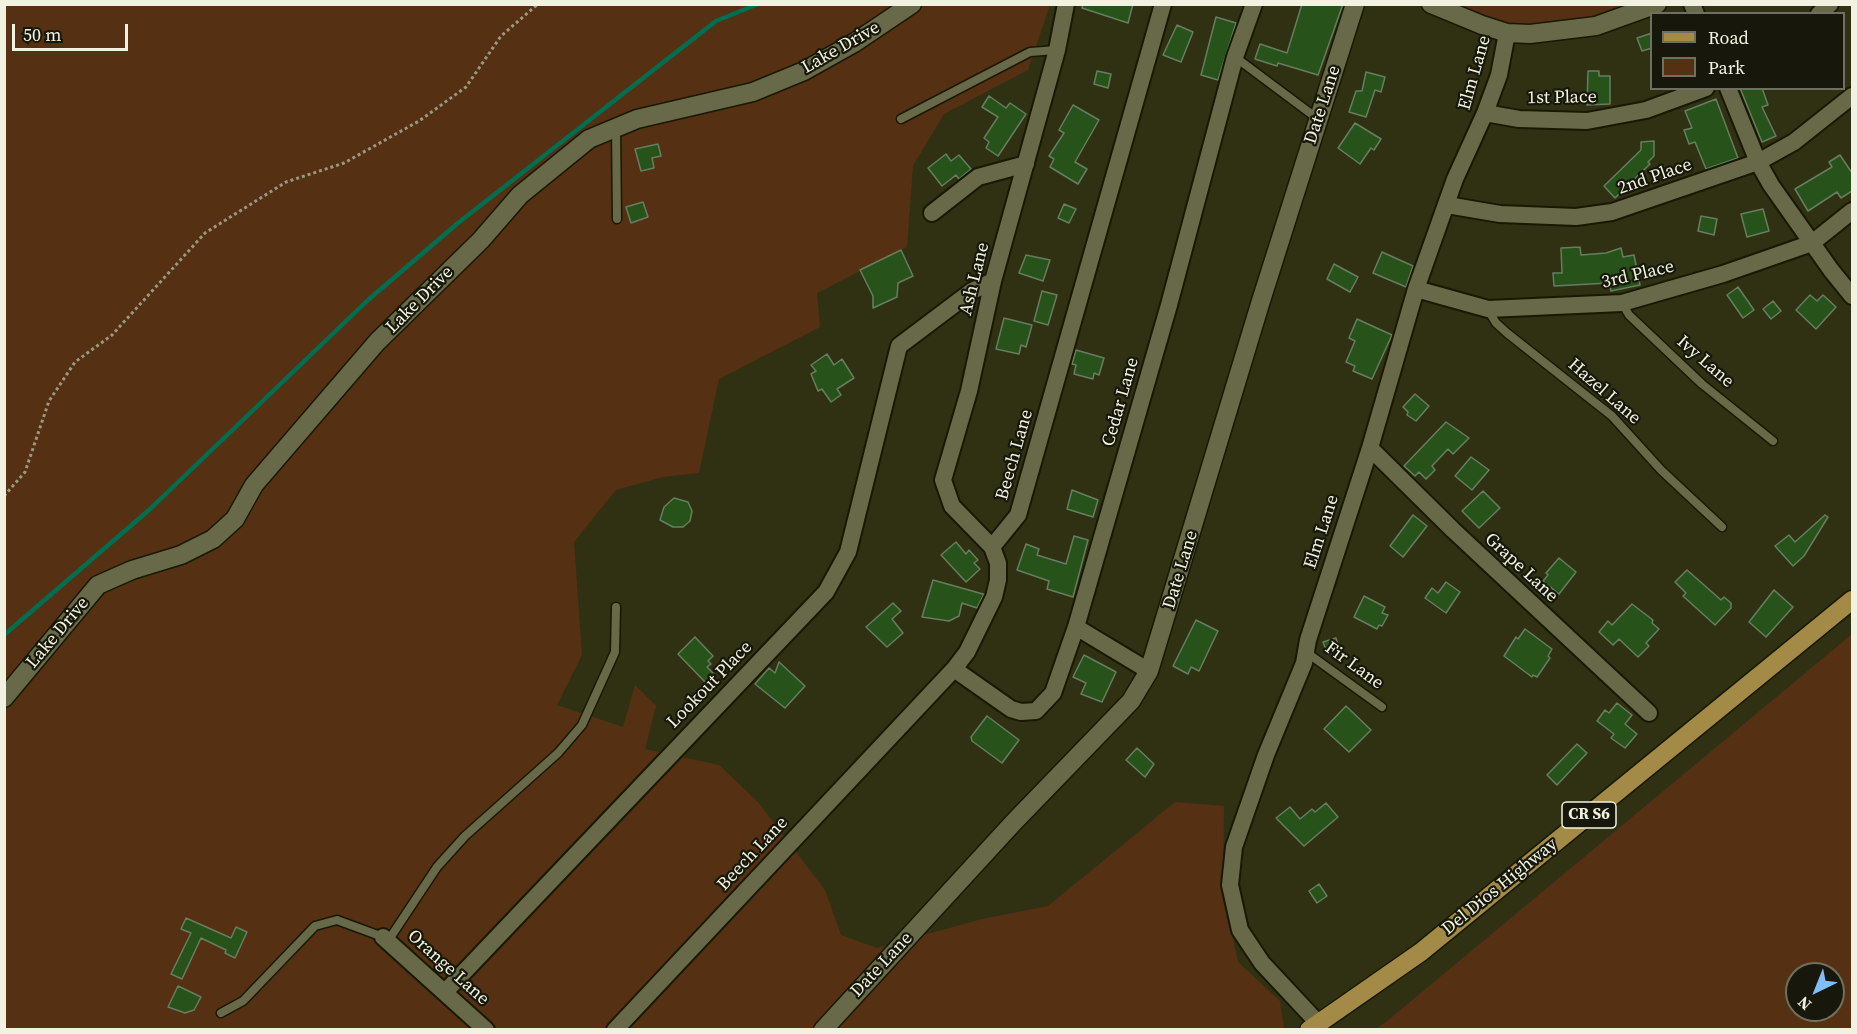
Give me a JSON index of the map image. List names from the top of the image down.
{
  "streets": {
    "main road": ["CR S6", "Del Dios Highway"],
    "street": [
      "Lake Drive",
      "Elm Lane",
      "1st Place",
      "Date Lane",
      "2nd Place",
      "3rd Place",
      "Ash Lane",
      "Cedar Lane",
      "Beech Lane",
      "Grape Lane",
      "Lookout Place",
      "Orange Lane"
    ],
    "lane": ["Ivy Lane", "Hazel Lane", "Fir Lane"]
  },
  "crossings": [
    ["Elm Lane", "1st Place"],
    ["Elm Lane", "2nd Place"],
    ["Elm Lane", "3rd Place"],
    ["Elm Lane", "Grape Lane"],
    ["Elm Lane", "Fir Lane"],
    ["Elm Lane", "Del Dios Highway"],
    ["3rd Place", "Ivy Lane"],
    ["3rd Place", "Hazel Lane"],
    ["Ash Lane", "Beech Lane"],
    ["Ash Lane", "Lookout Place"],
    ["Cedar Lane", "Beech Lane"],
    ["Lookout Place", "Orange Lane"]
  ],
  "legend": ["Road", "Park"],
  "scale_bar": "50 m",
  "north": "bottom left"
}
